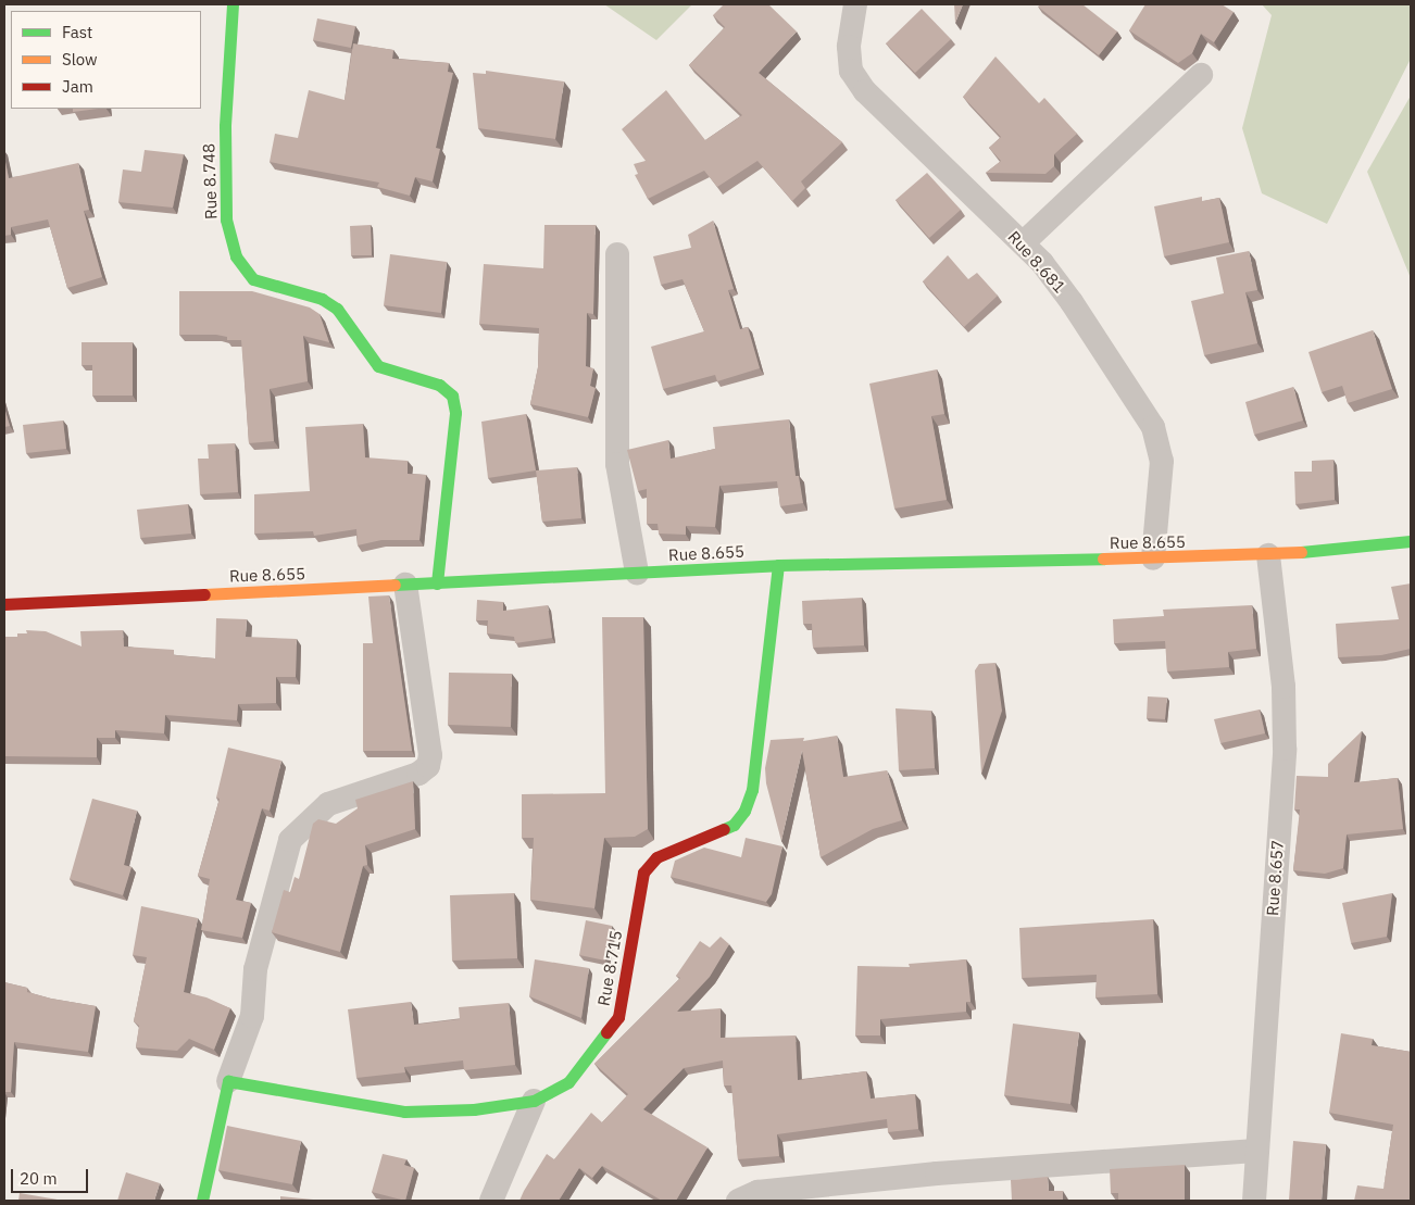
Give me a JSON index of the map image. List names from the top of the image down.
{
  "streets": {
    "street": [
      "Rue 8.748",
      "Rue 8.681",
      "Rue 8.655",
      "Rue 8.657",
      "Rue 8.715"
    ]
  },
  "crossings": [
    ["Rue 8.748", "Rue 8.655"],
    ["Rue 8.681", "Rue 8.655"],
    ["Rue 8.655", "Rue 8.657"],
    ["Rue 8.655", "Rue 8.715"]
  ],
  "legend": ["Fast", "Slow", "Jam"],
  "scale_bar": "20 m"
}
